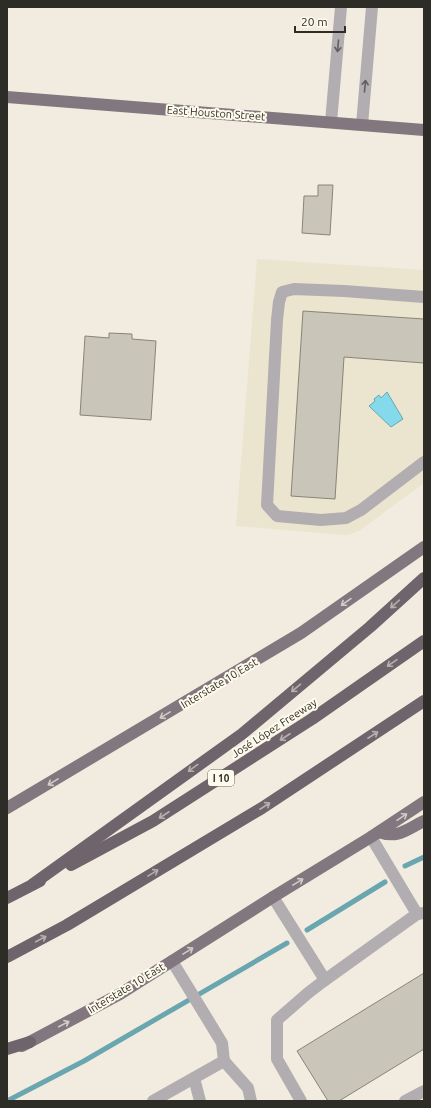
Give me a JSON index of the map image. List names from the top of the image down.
{
  "streets": {
    "highway": ["José López Freeway", "I 10"],
    "main road": ["East Houston Street", "Interstate 10 East"]
  },
  "scale_bar": "20 m"
}
